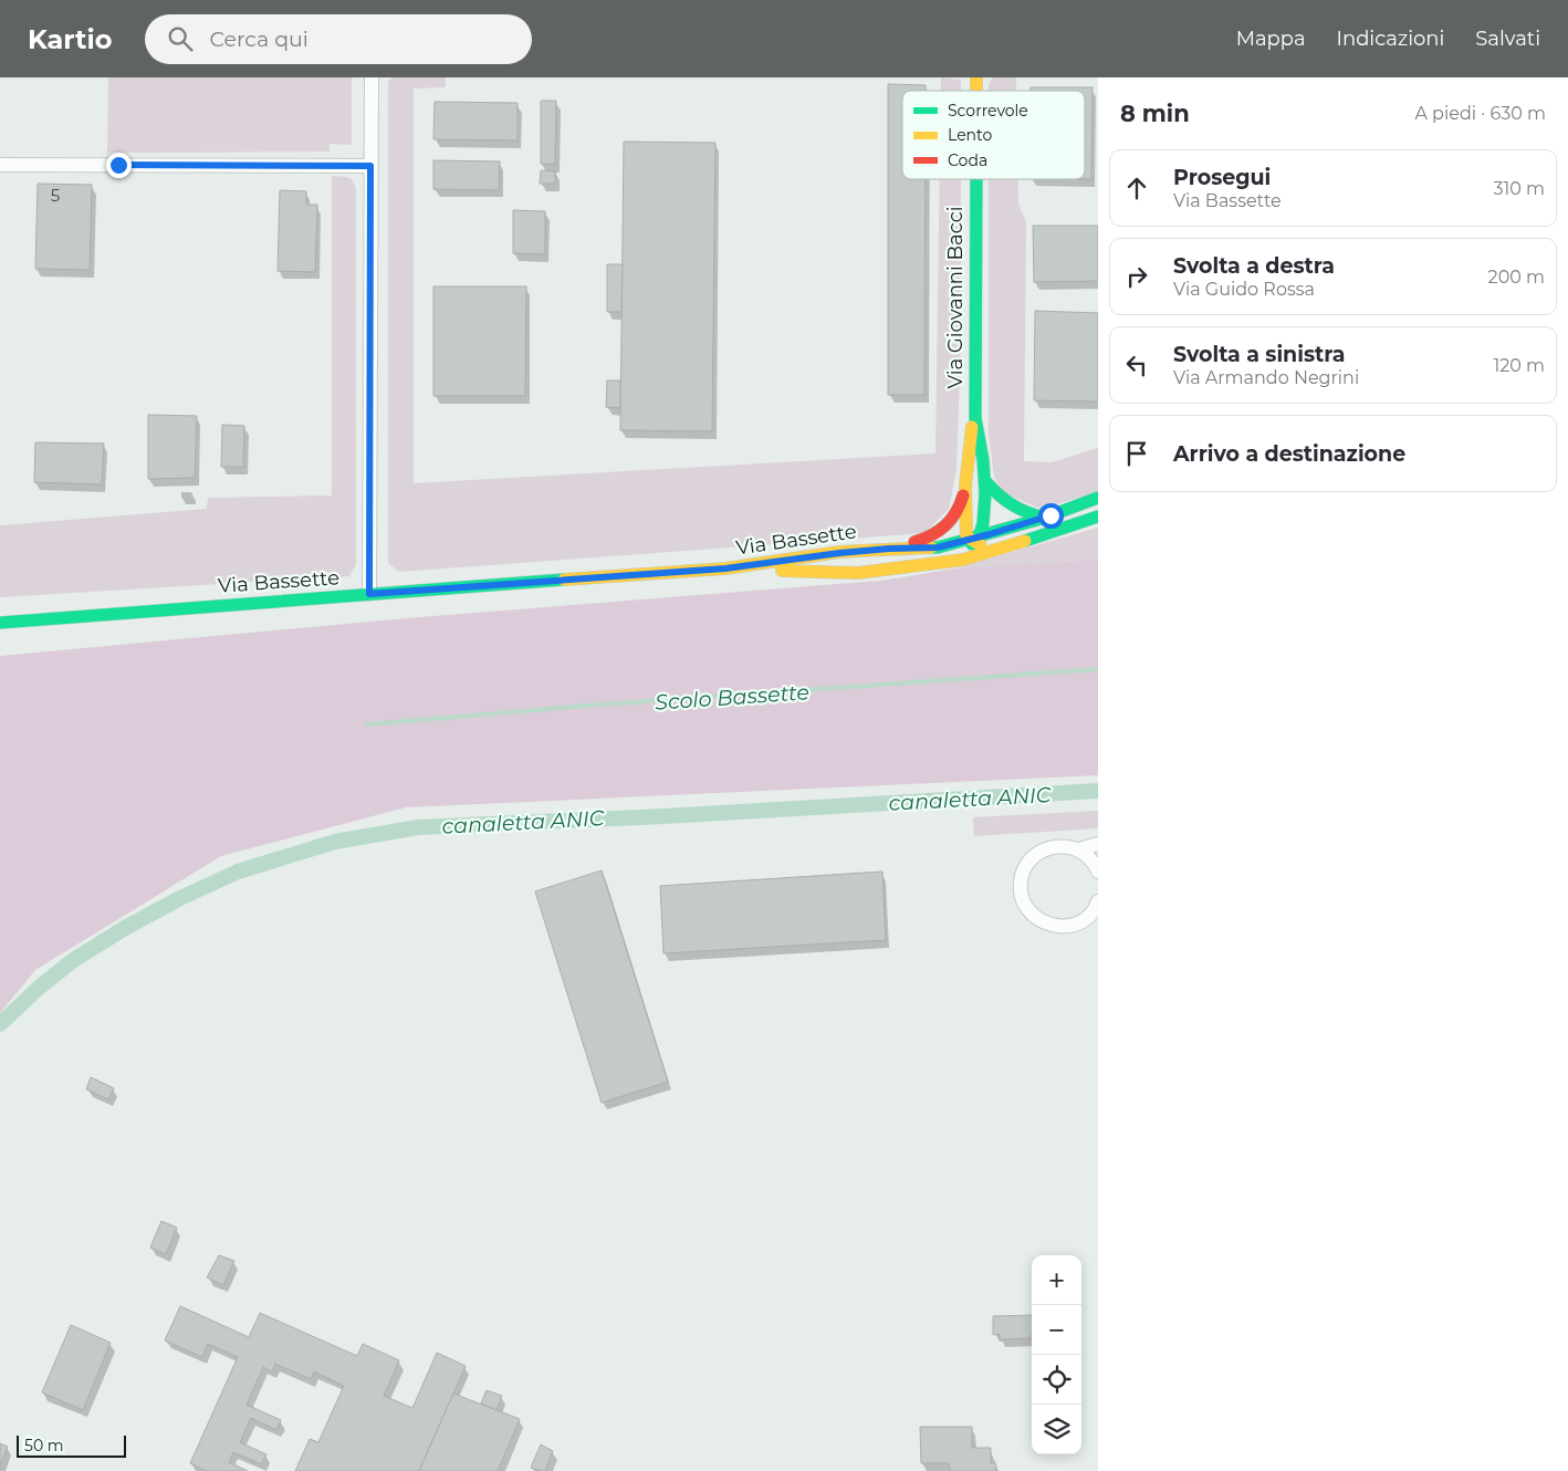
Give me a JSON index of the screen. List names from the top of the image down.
{
  "streets": {
    "main road": ["Via Giovanni Bacci", "Via Bassette"]
  },
  "crossings": [
    ["Via Giovanni Bacci", "Via Bassette"]
  ],
  "water": ["Scolo Bassette", "canaletta ANIC"],
  "house_numbers": ["5"],
  "legend": ["Scorrevole", "Lento", "Coda"],
  "scale_bar": "50 m",
  "page": {
    "header": "Kartio",
    "search": "Cerca qui",
    "nav": ["Mappa", "Indicazioni", "Salvati"],
    "heading": ["8 min", "A piedi · 630 m"],
    "list": [
      ["Prosegui", "Via Bassette", "310 m"],
      ["Svolta a destra", "Via Guido Rossa", "200 m"],
      ["Svolta a sinistra", "Via Armando Negrini", "120 m"],
      "Arrivo a destinazione"
    ],
    "map_buttons": ["+", "−"],
    "scale": "50 m"
  }
}
